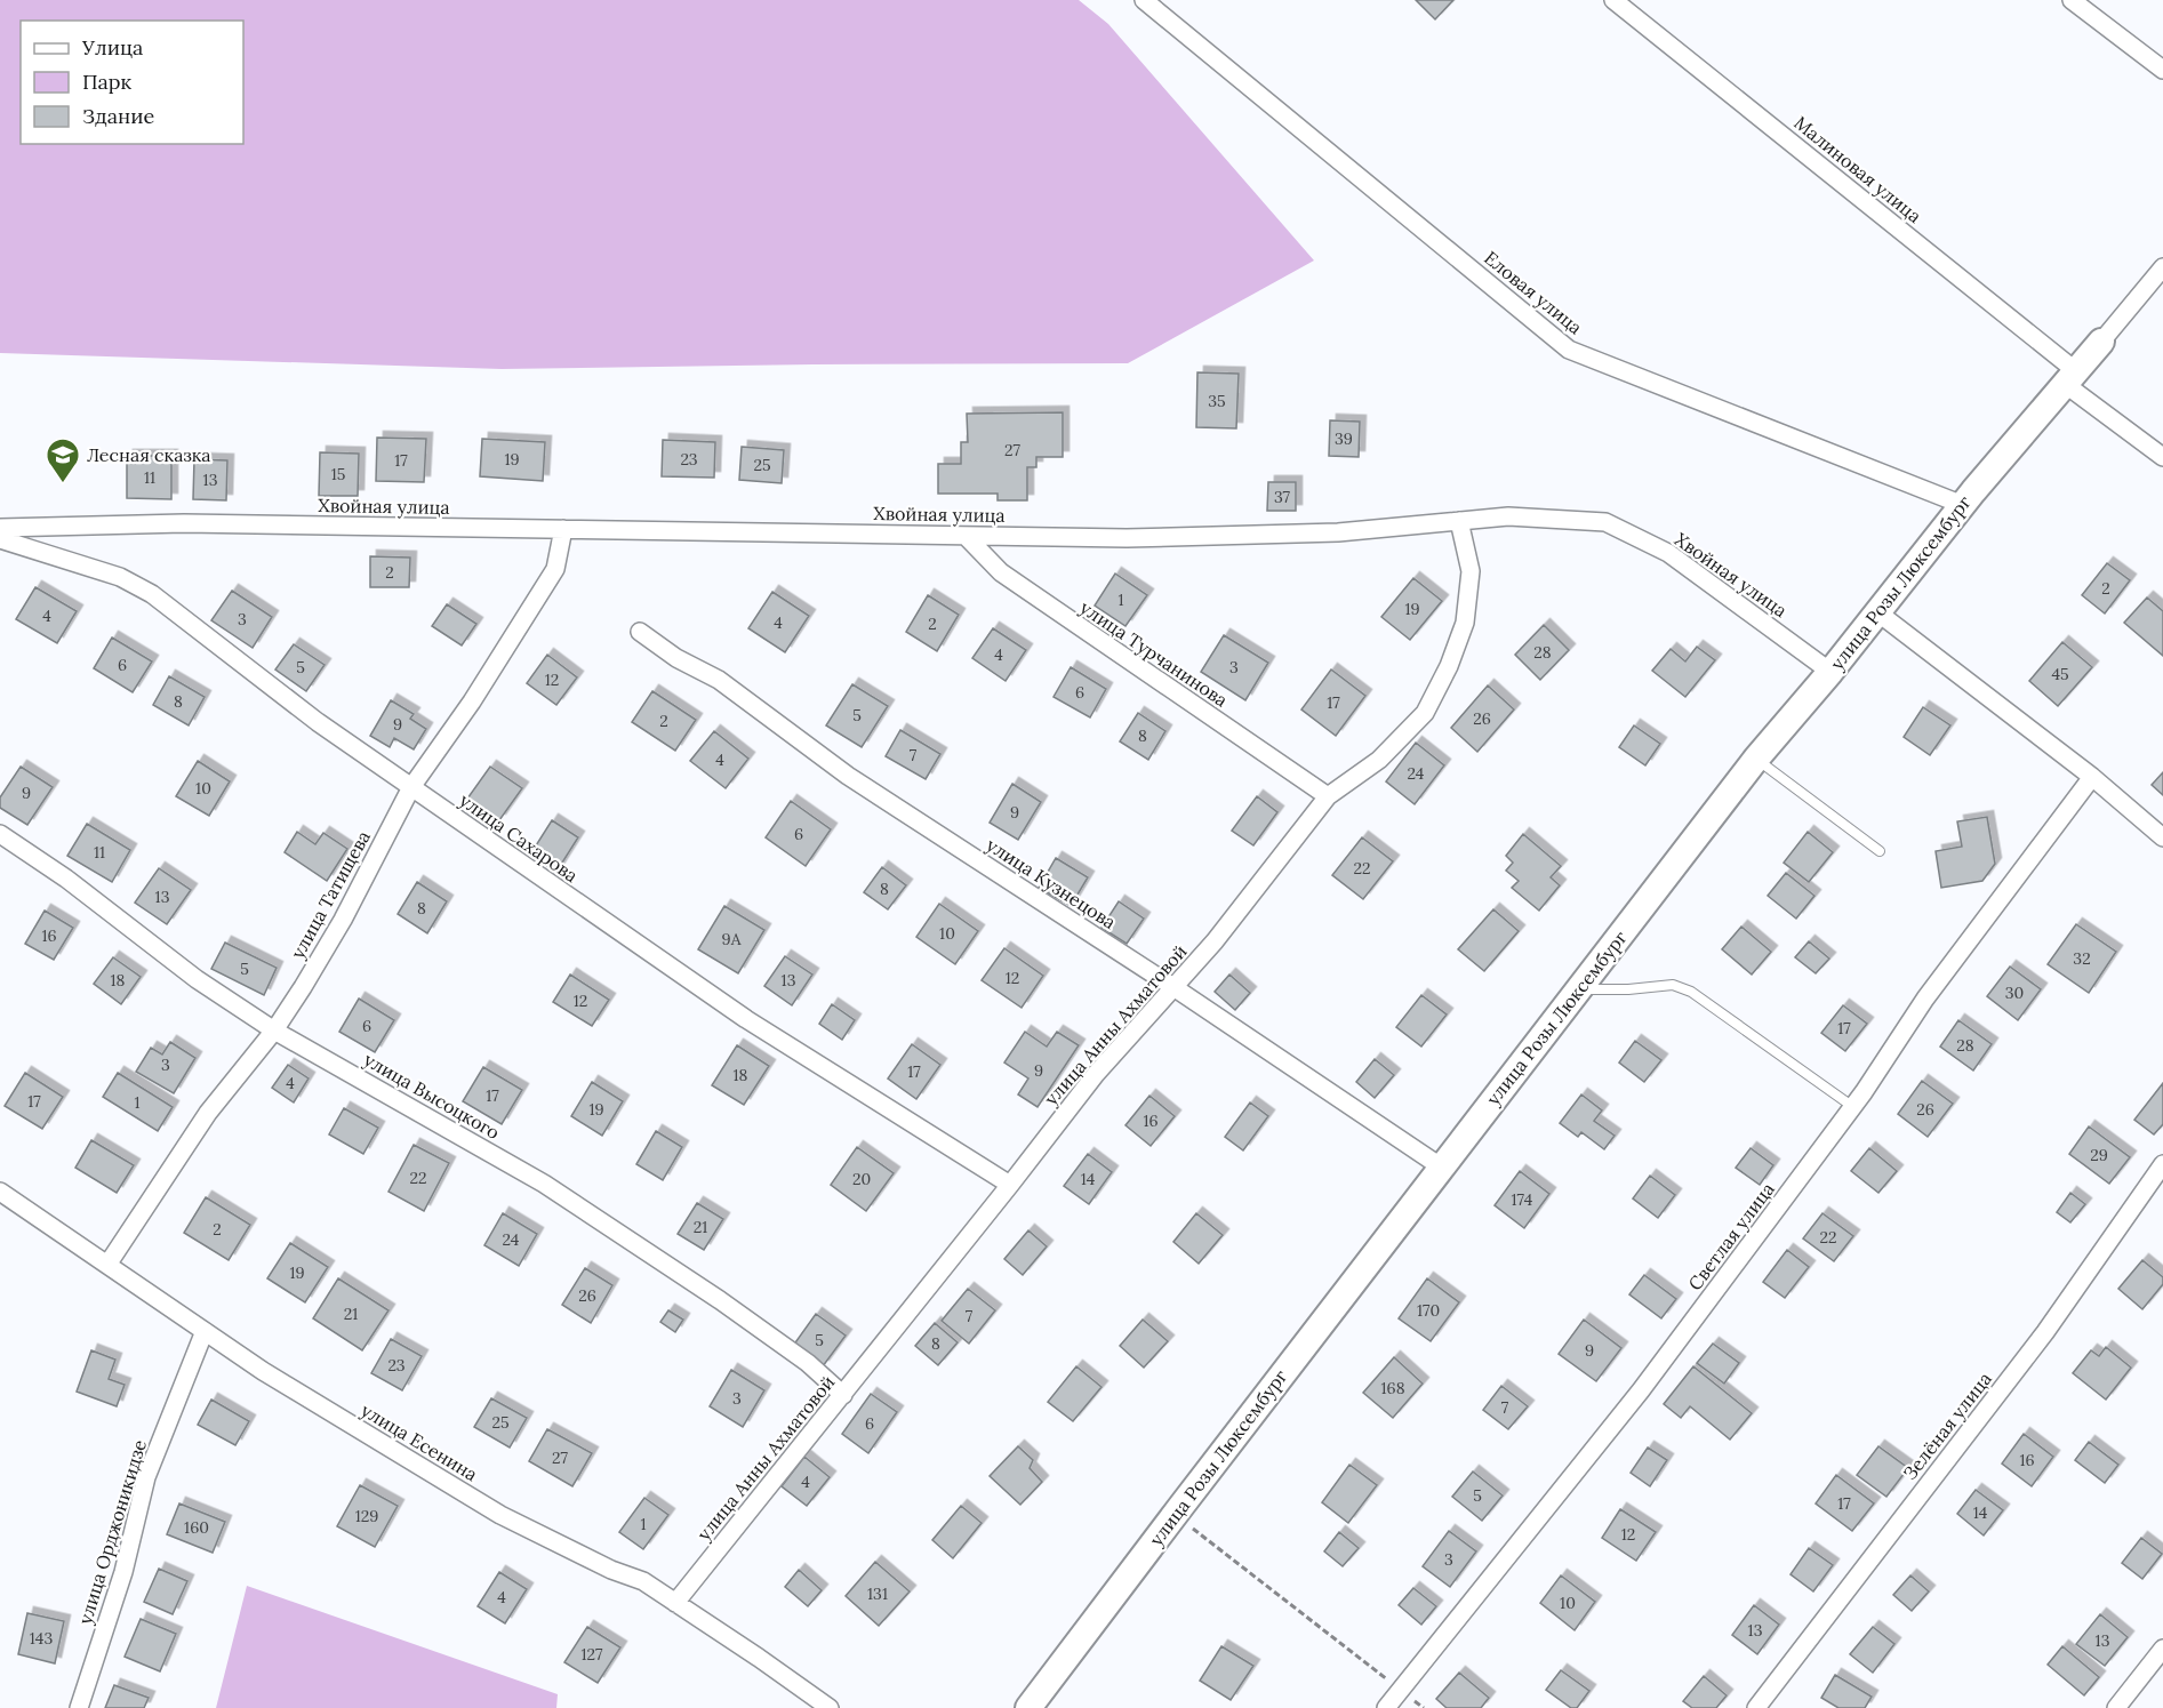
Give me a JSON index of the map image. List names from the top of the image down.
{
  "streets": {
    "street": [
      "Малиновая улица",
      "Еловая улица",
      "Хвойная улица",
      "улица Розы Люксембург",
      "улица Турчанинова",
      "улица Сахарова",
      "улица Кузнецова",
      "улица Татищева",
      "улица Анны Ахматовой",
      "улица Высоцкого",
      "Светлая улица",
      "Зелёная улица",
      "улица Есенина",
      "улица Орджоникидзе"
    ]
  },
  "crossings": [
    ["Малиновая улица", "улица Розы Люксембург"],
    ["Еловая улица", "улица Розы Люксембург"],
    ["Хвойная улица", "улица Розы Люксембург"],
    ["Хвойная улица", "улица Турчанинова"],
    ["Хвойная улица", "улица Татищева"],
    ["Хвойная улица", "улица Анны Ахматовой"],
    ["улица Розы Люксембург", "улица Кузнецова"],
    ["улица Турчанинова", "улица Анны Ахматовой"],
    ["улица Сахарова", "улица Татищева"],
    ["улица Сахарова", "улица Анны Ахматовой"],
    ["улица Кузнецова", "улица Анны Ахматовой"],
    ["улица Татищева", "улица Высоцкого"],
    ["улица Татищева", "улица Есенина"],
    ["улица Анны Ахматовой", "улица Высоцкого"],
    ["улица Анны Ахматовой", "улица Есенина"],
    ["улица Есенина", "улица Орджоникидзе"]
  ],
  "places": {
    "school or university": ["Лесная сказка"]
  },
  "house_numbers": [
    "35",
    "39",
    "27",
    "19",
    "23",
    "17",
    "25",
    "15",
    "11",
    "13",
    "37",
    "2",
    "2",
    "1",
    "19",
    "4",
    "3",
    "4",
    "2",
    "28",
    "4",
    "6",
    "5",
    "3",
    "45",
    "12",
    "6",
    "8",
    "17",
    "5",
    "26",
    "2",
    "9",
    "8",
    "7",
    "4",
    "24",
    "10",
    "9",
    "9",
    "6",
    "11",
    "22",
    "8",
    "13",
    "8",
    "10",
    "16",
    "9А",
    "32",
    "5",
    "12",
    "18",
    "13",
    "30",
    "12",
    "6",
    "17",
    "28",
    "3",
    "9",
    "17",
    "18",
    "4",
    "17",
    "17",
    "1",
    "19",
    "26",
    "16",
    "29",
    "22",
    "20",
    "14",
    "174",
    "21",
    "2",
    "22",
    "24",
    "19",
    "26",
    "170",
    "21",
    "7",
    "5",
    "8",
    "9",
    "23",
    "168",
    "3",
    "7",
    "25",
    "6",
    "27",
    "16",
    "4",
    "5",
    "17",
    "14",
    "129",
    "1",
    "160",
    "12",
    "3",
    "131",
    "4",
    "10",
    "13",
    "143",
    "13",
    "127"
  ],
  "legend": ["Улица", "Парк", "Здание"]
}
